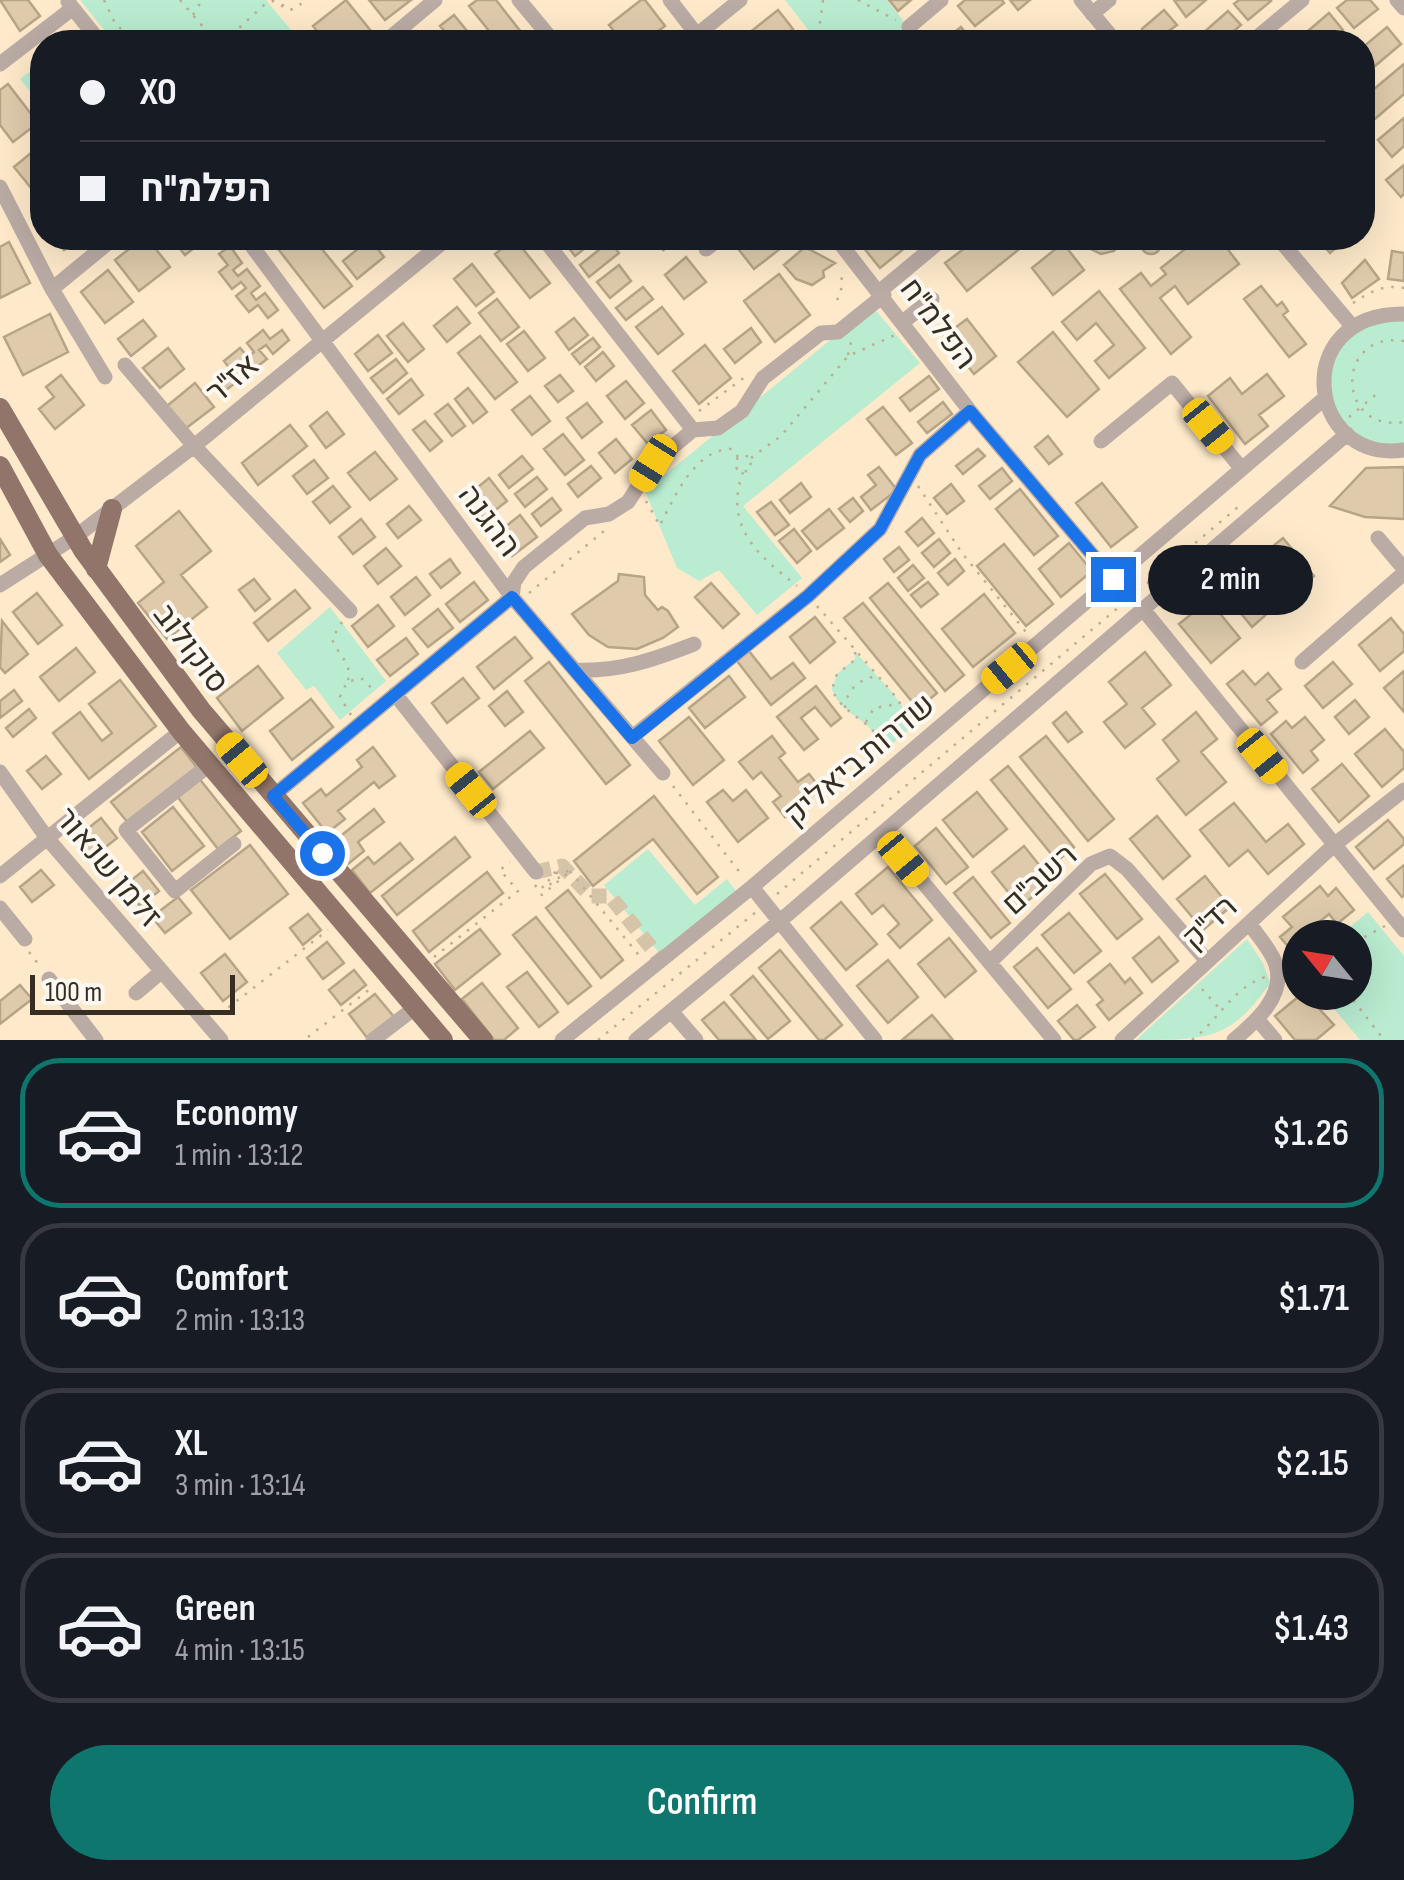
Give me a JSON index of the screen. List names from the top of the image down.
{
  "streets": {
    "main road": ["סוקולוב"],
    "street": [
      "הפלמ\"ח",
      "אז\"ר",
      "ההגנה",
      "שדרות ביאליק",
      "זלמן שנאור",
      "רשב\"ם",
      "רד\"ק"
    ]
  },
  "crossings": [
    ["הפלמ\"ח", "שדרות ביאליק"],
    ["אז\"ר", "ההגנה"],
    ["אז\"ר", "סוקולוב"],
    ["רשב\"ם", "רד\"ק"]
  ],
  "scale_bar": "100 m",
  "north": "top left",
  "page": {
    "banner": ["XO", "הפלמ\"ח"],
    "bubble": "2 min",
    "scale": "100 m",
    "list": [
      {
        "name": "Economy",
        "note": "1 min · 13:12",
        "value": "$1.26"
      },
      {
        "name": "Comfort",
        "note": "2 min · 13:13",
        "value": "$1.71"
      },
      {
        "name": "XL",
        "note": "3 min · 13:14",
        "value": "$2.15"
      },
      {
        "name": "Green",
        "note": "4 min · 13:15",
        "value": "$1.43"
      }
    ],
    "buttons": "Confirm"
  }
}
